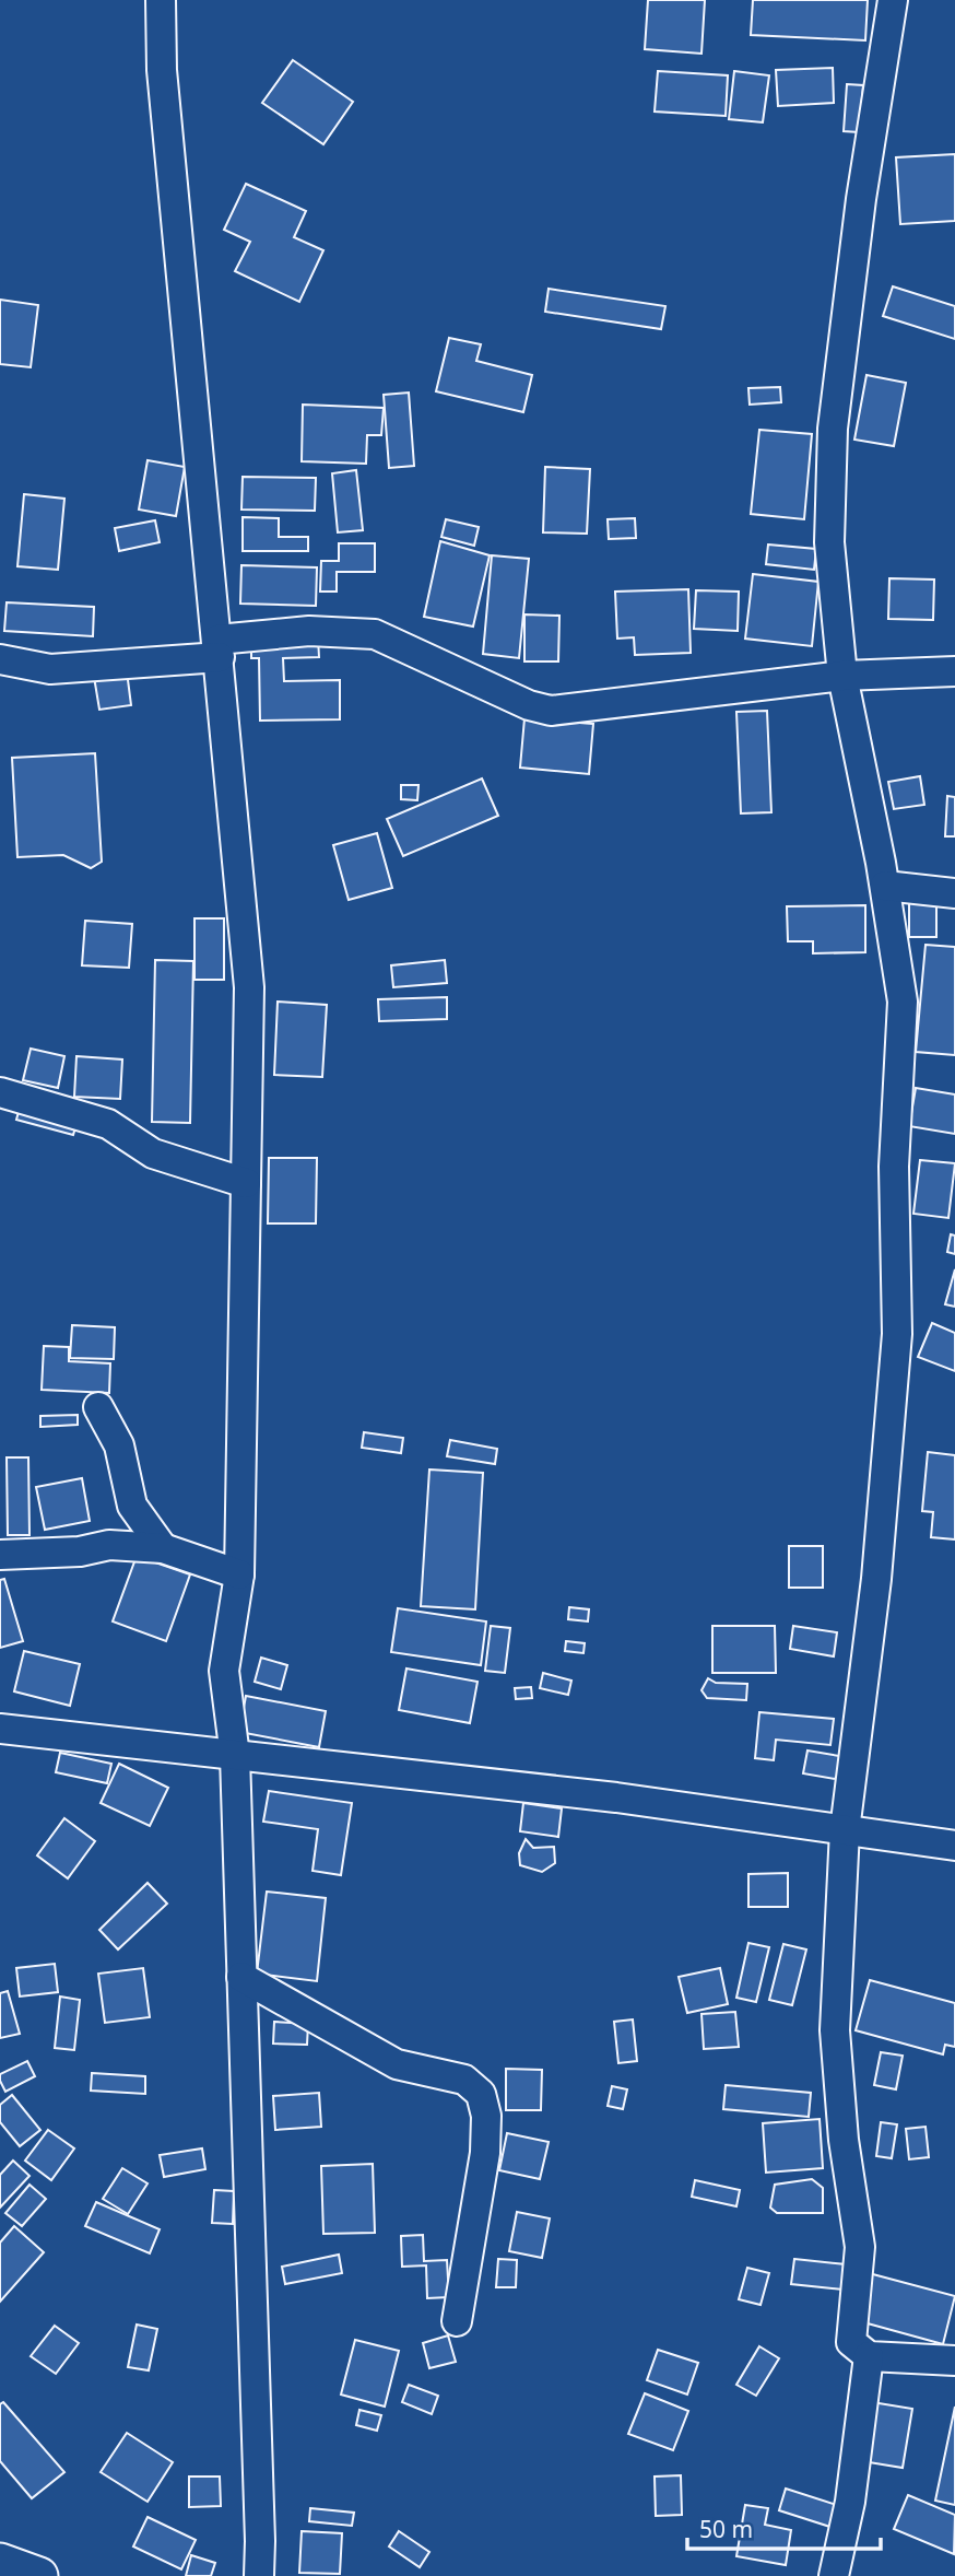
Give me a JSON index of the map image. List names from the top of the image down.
{
  "scale_bar": "50 m"
}
